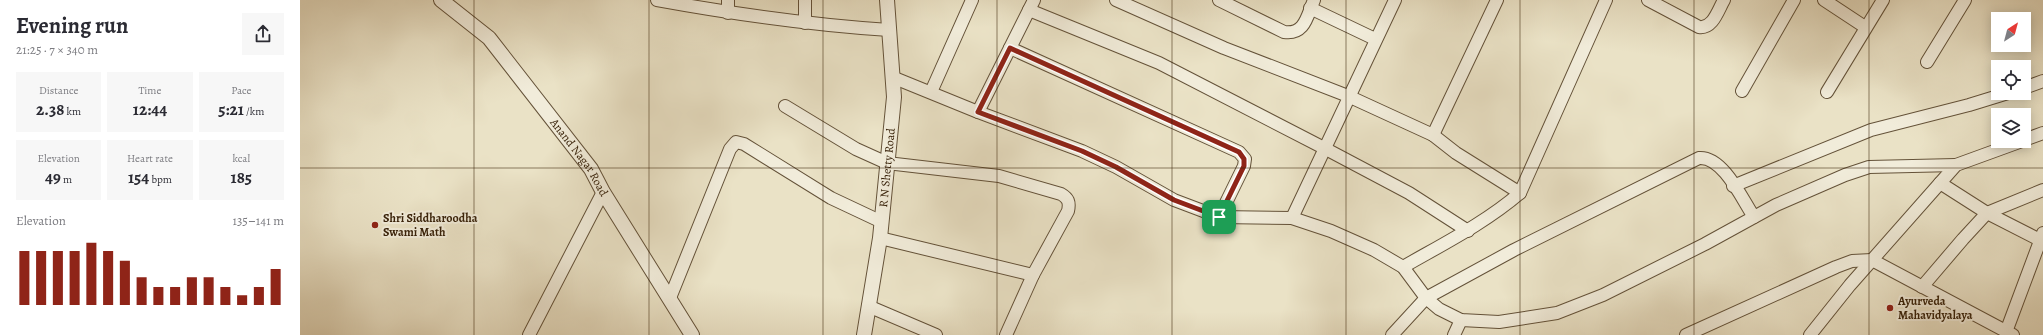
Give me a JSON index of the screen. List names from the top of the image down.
{
  "streets": {
    "street": ["Anand Nagar Road", "R N Shetty Road"]
  },
  "places": ["Shri Siddharoodha Swami Math", "Ayurveda Mahavidyalaya"],
  "north": "top right",
  "page": {
    "heading": ["Evening run", "21:25 · 7 × 340 m"],
    "stats": [
      ["Distance", "2.38 km"],
      ["Time", "12:44"],
      ["Pace", "5:21 /km"],
      ["Elevation", "49 m"],
      ["Heart rate", "154 bpm"],
      ["kcal", "185"]
    ],
    "chart": ["Elevation", "135–141 m"]
  }
}
